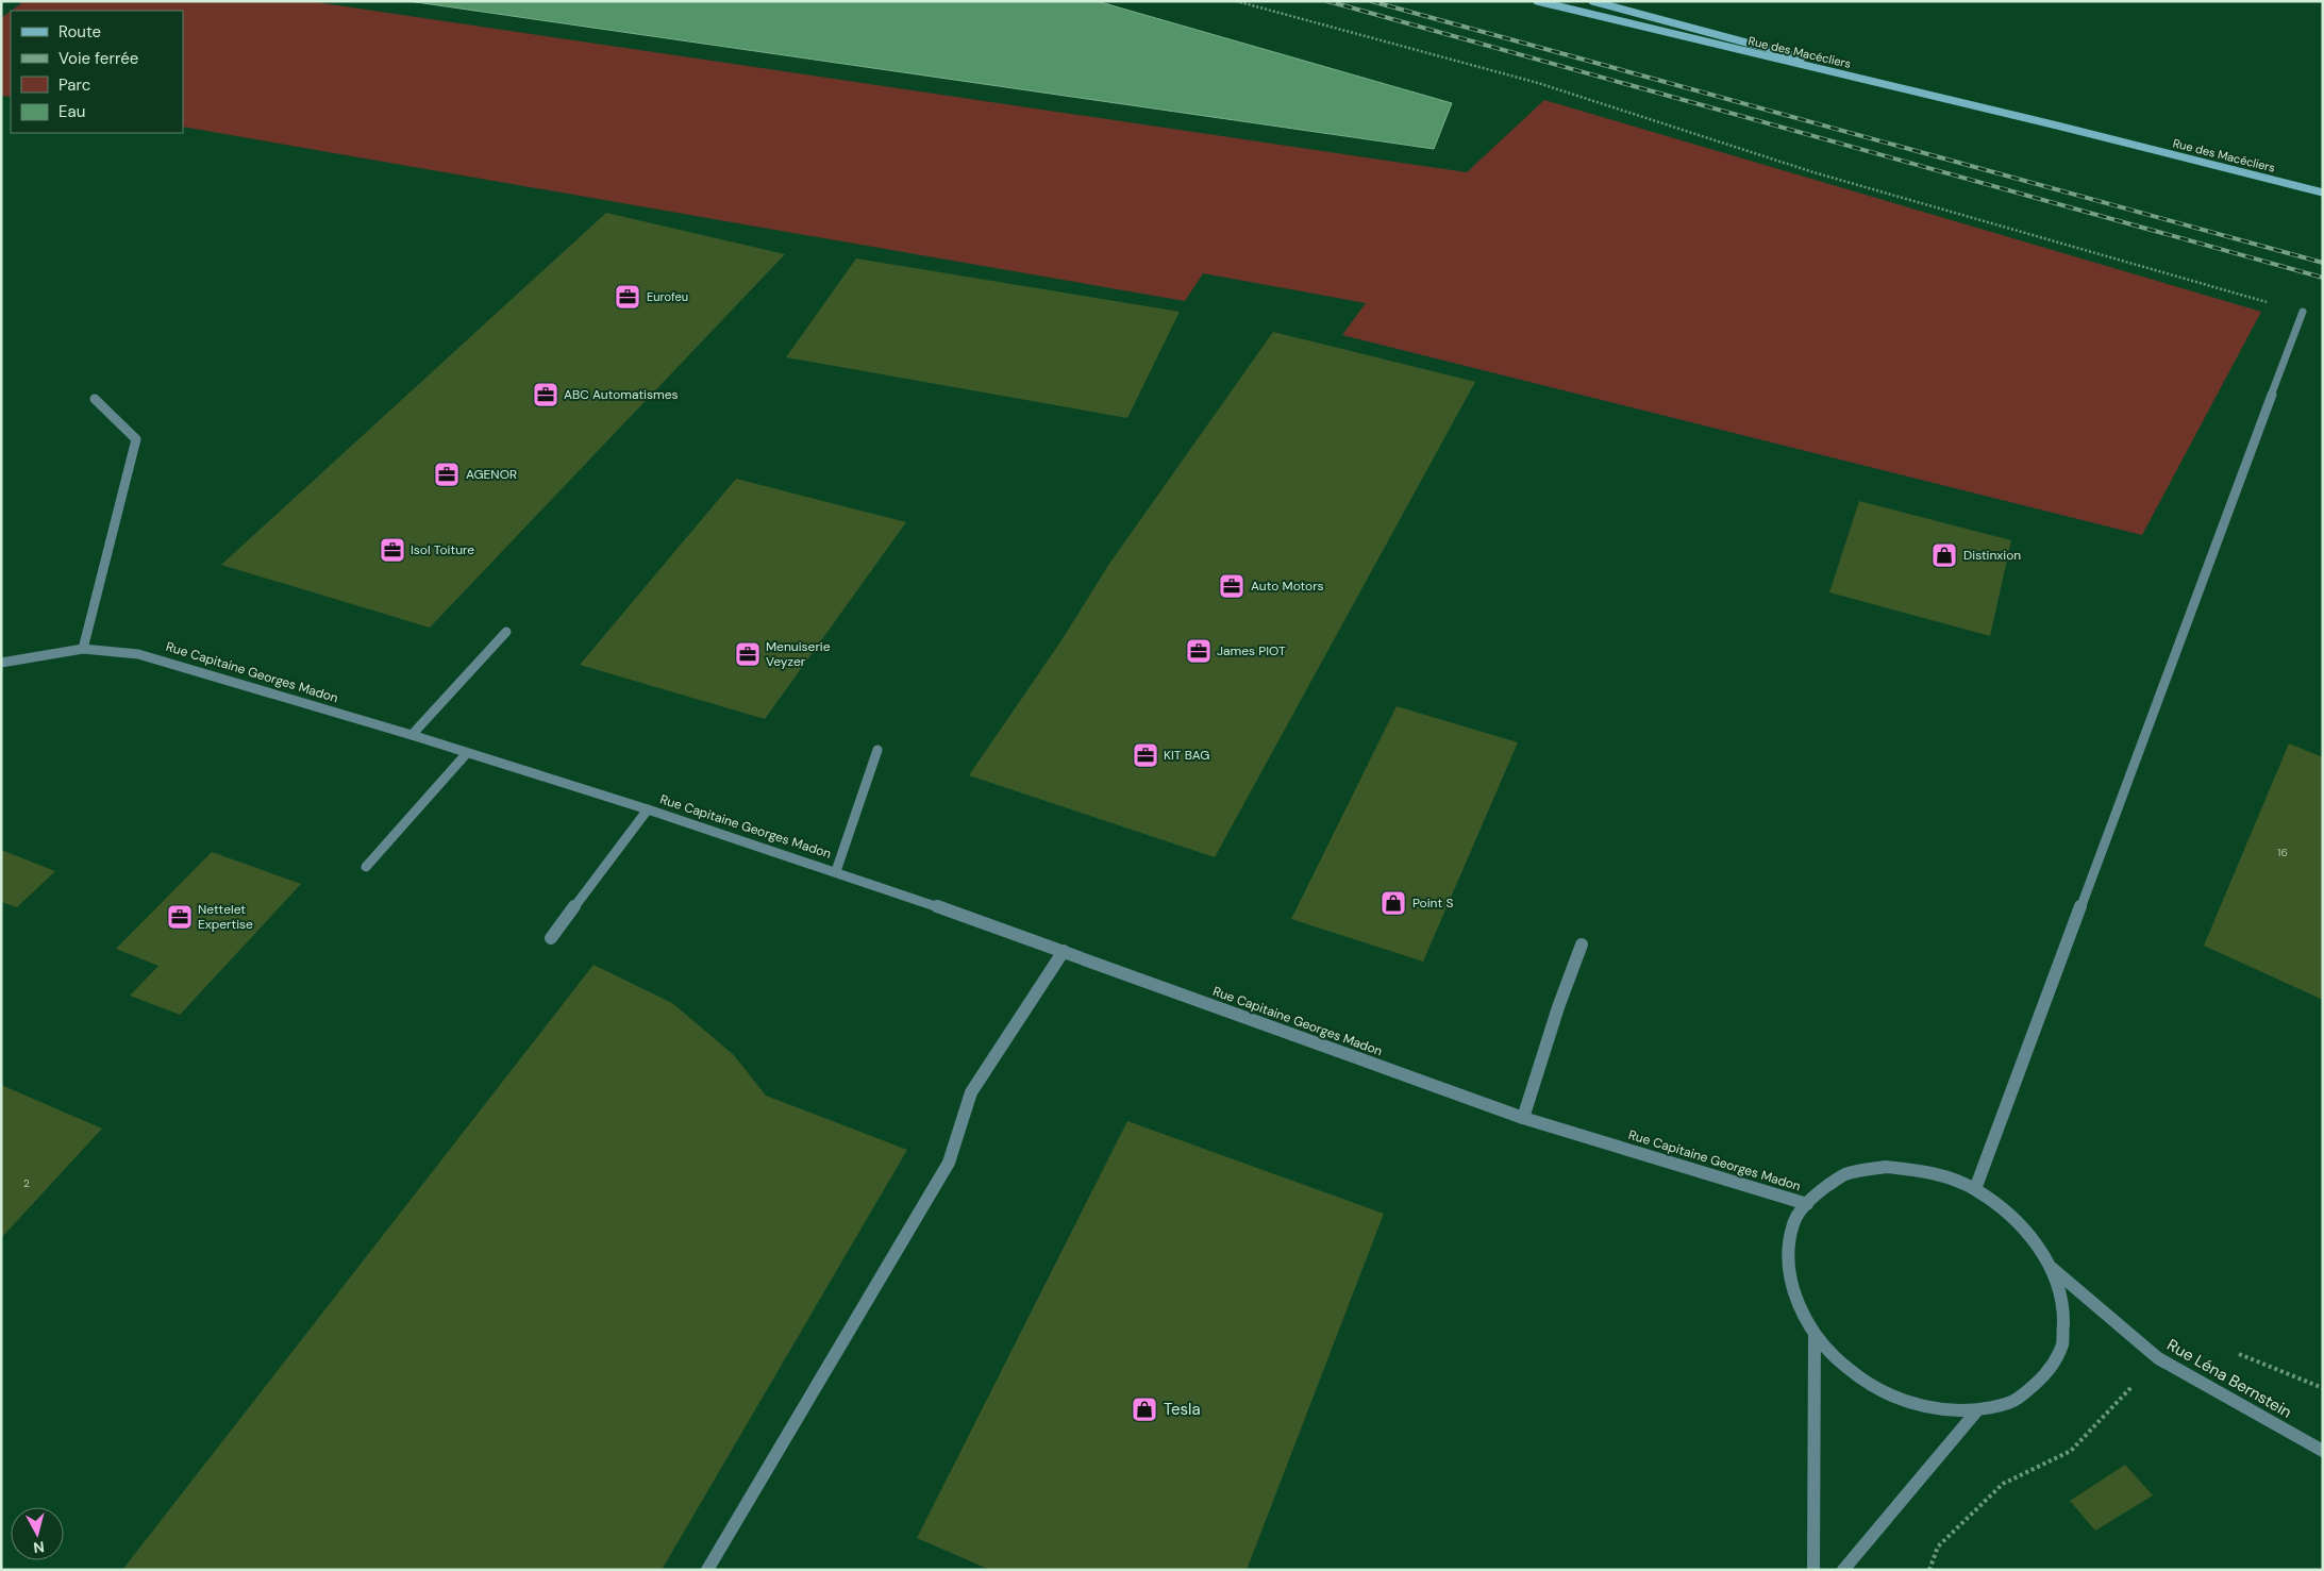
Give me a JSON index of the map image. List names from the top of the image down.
{
  "streets": {
    "street": ["Rue des Macécliers", "Rue Capitaine Georges Madon", "Rue Léna Bernstein"]
  },
  "places": {
    "office": [
      "Eurofeu",
      "ABC Automatismes",
      "AGENOR",
      "Isol Toiture",
      "Auto Motors",
      "James PIOT",
      "Menuiserie Veyzer",
      "KIT BAG",
      "Nettelet Expertise"
    ],
    "shop": ["Distinxion", "Point S", "Tesla"]
  },
  "house_numbers": ["16", "2"],
  "legend": [
    "Route",
    "Voie ferrée",
    "Parc",
    "Eau"
  ],
  "north": "bottom"
}
